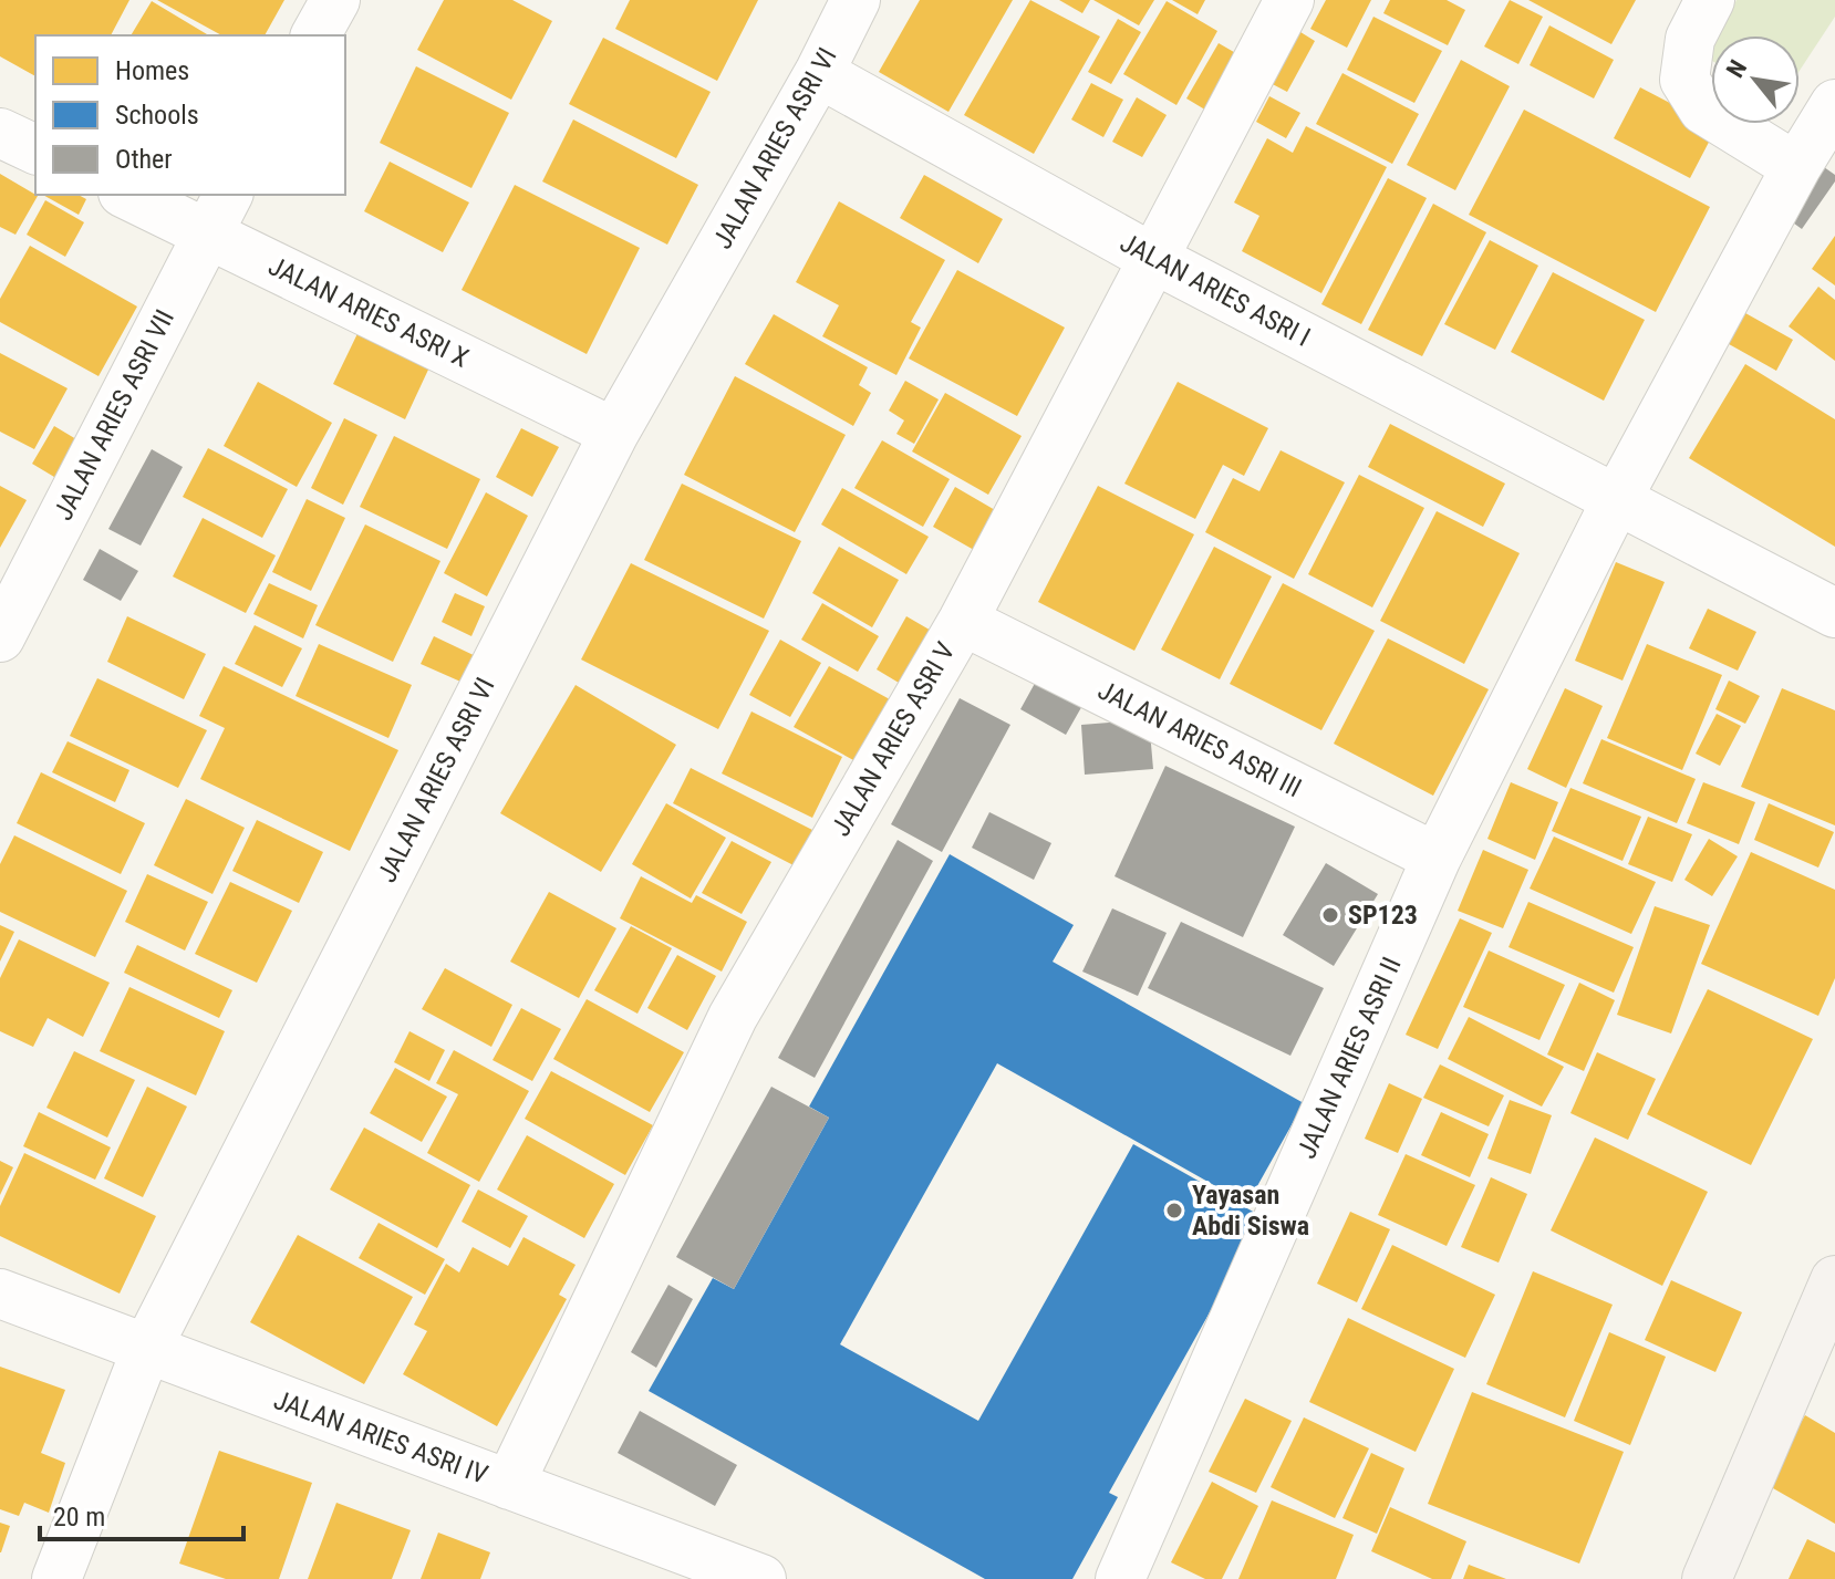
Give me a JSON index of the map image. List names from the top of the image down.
{
  "streets": {
    "street": [
      "JALAN ARIES ASRI VI",
      "JALAN ARIES ASRI I",
      "JALAN ARIES ASRI X",
      "JALAN ARIES ASRI VII",
      "JALAN ARIES ASRI V",
      "JALAN ARIES ASRI III",
      "JALAN ARIES ASRI II",
      "JALAN ARIES ASRI IV"
    ]
  },
  "crossings": [
    ["JALAN ARIES ASRI VI", "JALAN ARIES ASRI I"],
    ["JALAN ARIES ASRI VI", "JALAN ARIES ASRI X"],
    ["JALAN ARIES ASRI VI", "JALAN ARIES ASRI IV"],
    ["JALAN ARIES ASRI I", "JALAN ARIES ASRI V"],
    ["JALAN ARIES ASRI I", "JALAN ARIES ASRI II"],
    ["JALAN ARIES ASRI X", "JALAN ARIES ASRI VII"],
    ["JALAN ARIES ASRI V", "JALAN ARIES ASRI III"],
    ["JALAN ARIES ASRI V", "JALAN ARIES ASRI IV"],
    ["JALAN ARIES ASRI III", "JALAN ARIES ASRI II"]
  ],
  "places": ["SP123", "Yayasan Abdi Siswa"],
  "legend": ["Homes", "Schools", "Other"],
  "scale_bar": "20 m",
  "north": "top left"
}
